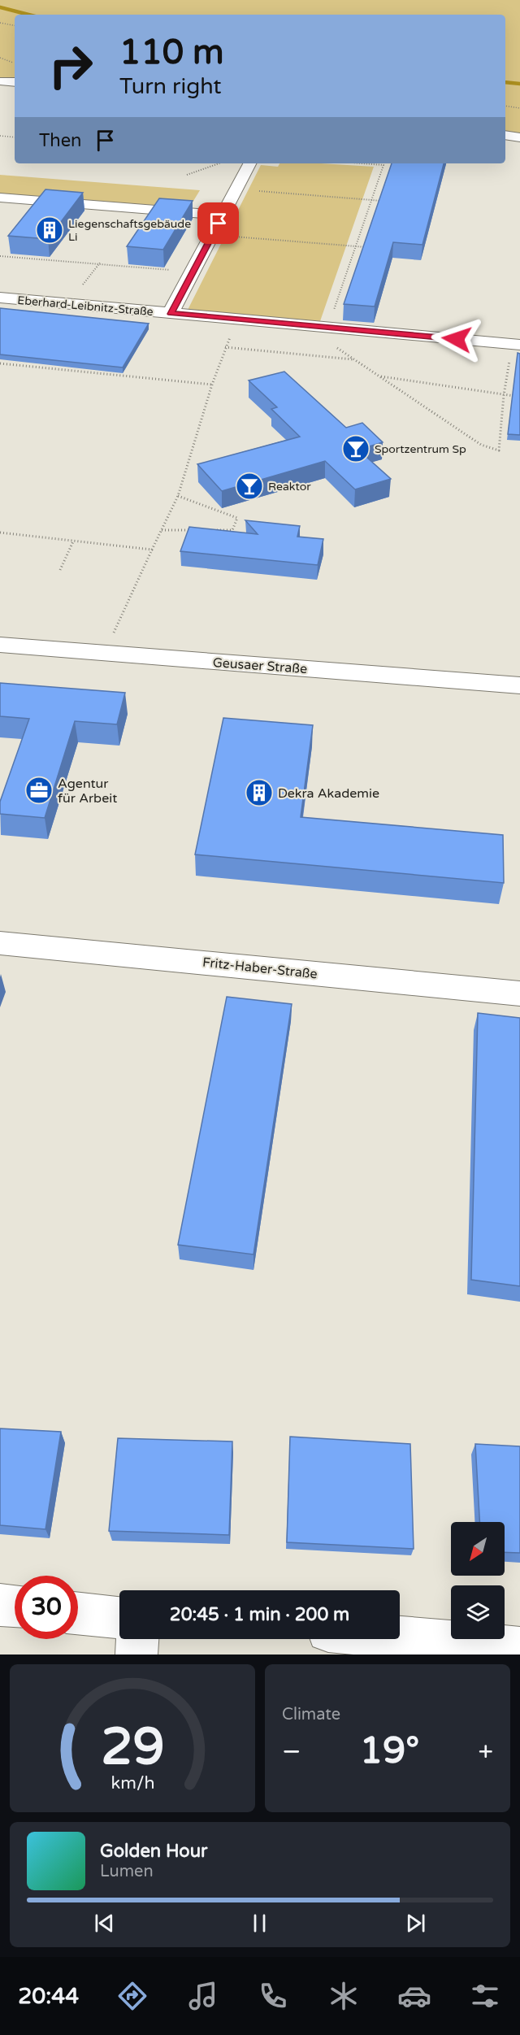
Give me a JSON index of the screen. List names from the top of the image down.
{
  "streets": {
    "street": ["Eberhard-Leibnitz-Straße", "Geusaer Straße", "Fritz-Haber-Straße"]
  },
  "places": {
    "building": ["Liegenschaftsgebäude Li", "Dekra Akademie"],
    "bar": ["Sportzentrum Sp", "Reaktor"],
    "office": ["Agentur für Arbeit"]
  },
  "north": "bottom left",
  "page": {
    "turn": ["110 m", "Turn right"],
    "then": "Then",
    "limit": "30",
    "trip": "20:45 · 1 min · 200 m",
    "tile": "Climate",
    "heat": ["−", "19°", "+"],
    "song": ["Golden Hour", "Lumen"],
    "tabs": "20:44",
    "gauge": ["29", "km/h"]
  }
}
